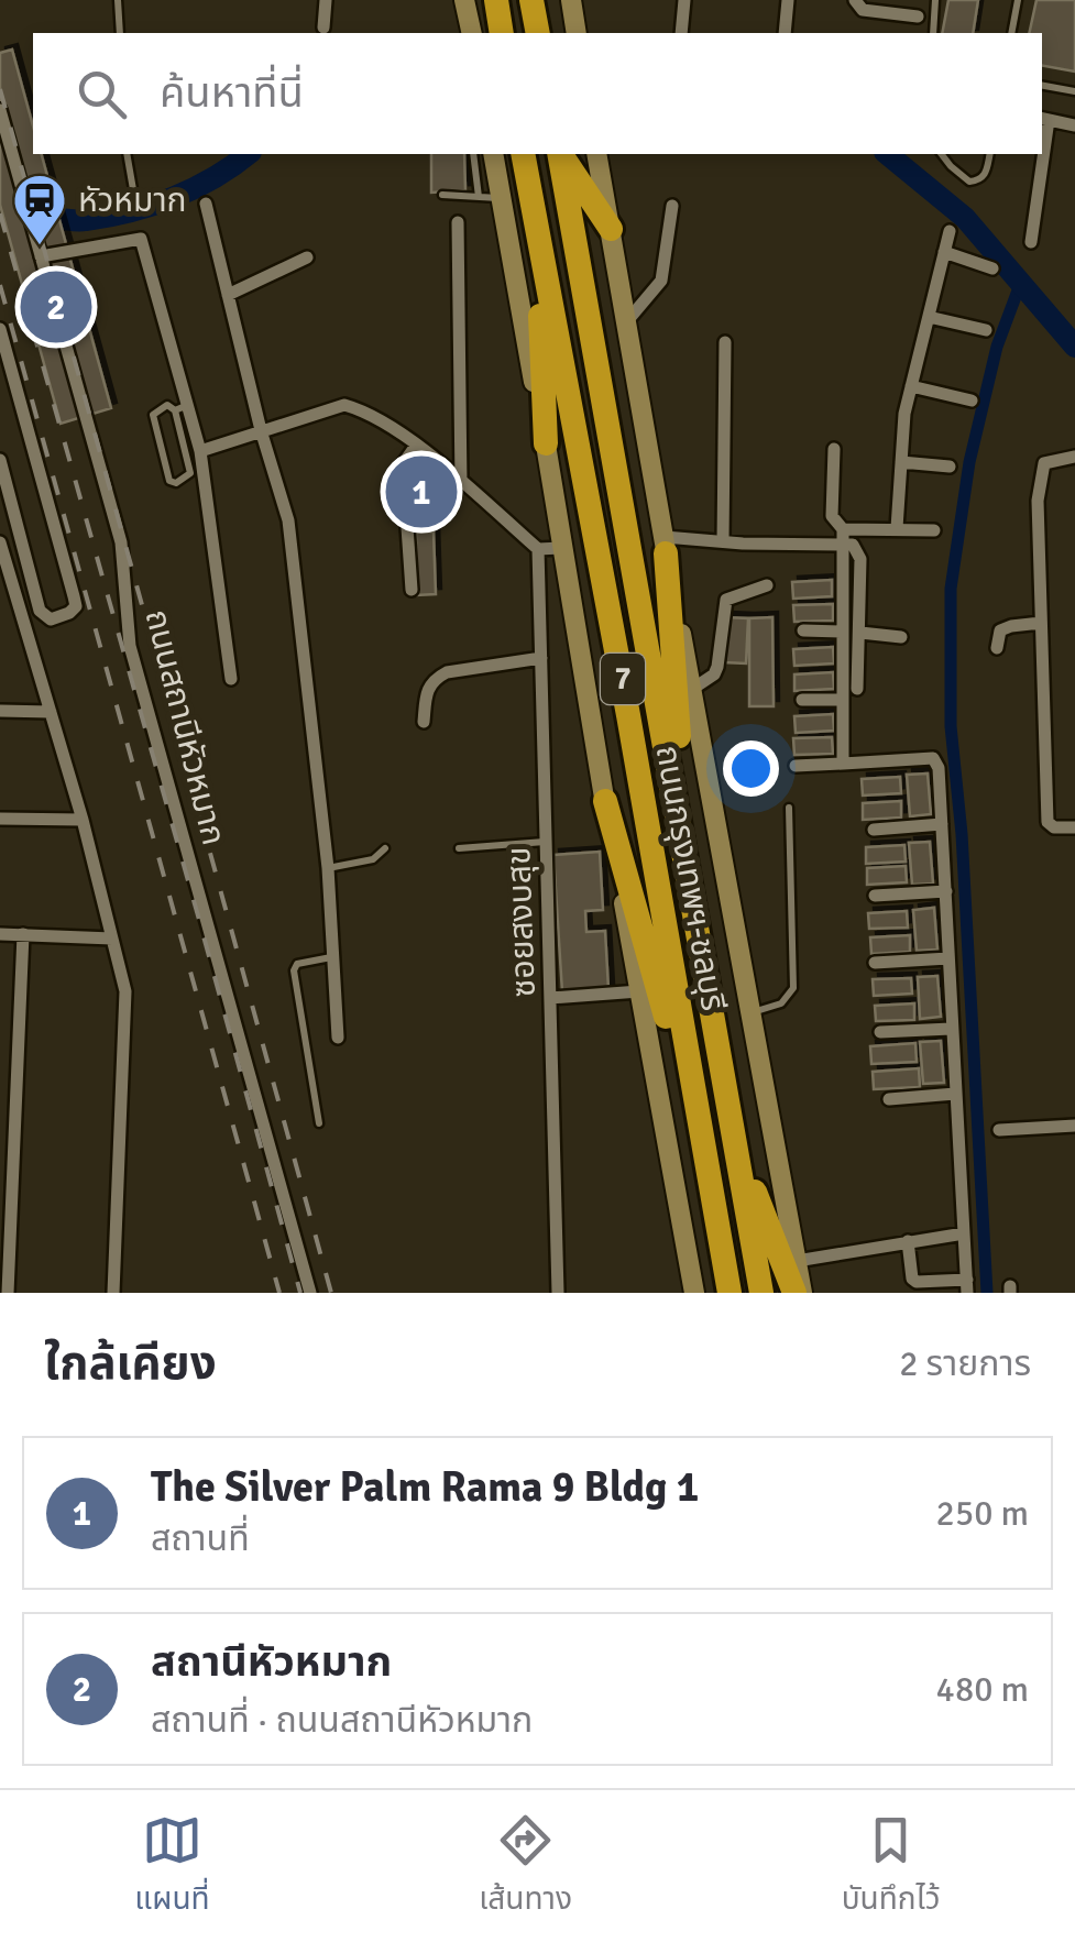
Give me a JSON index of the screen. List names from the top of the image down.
{
  "streets": {
    "highway": ["7", "ถนนกรุงเทพฯ-ชลบุรี"],
    "street": ["ถนนสถานีหัวหมาก", "ซอยสงบสุข"]
  },
  "places": {
    "station": ["หัวหมาก"]
  },
  "page": {
    "search": "ค้นหาที่นี่",
    "pins": ["2", "1"],
    "heading": ["ใกล้เคียง", "2 รายการ"],
    "list": [
      {
        "mark": "1",
        "name": "The Silver Palm Rama 9 Bldg 1",
        "note": "สถานที่",
        "value": "250 m"
      },
      {
        "mark": "2",
        "name": "สถานีหัวหมาก",
        "note": "สถานที่ · ถนนสถานีหัวหมาก",
        "value": "480 m"
      }
    ],
    "nav": ["แผนที่", "เส้นทาง", "บันทึกไว้"]
  }
}
